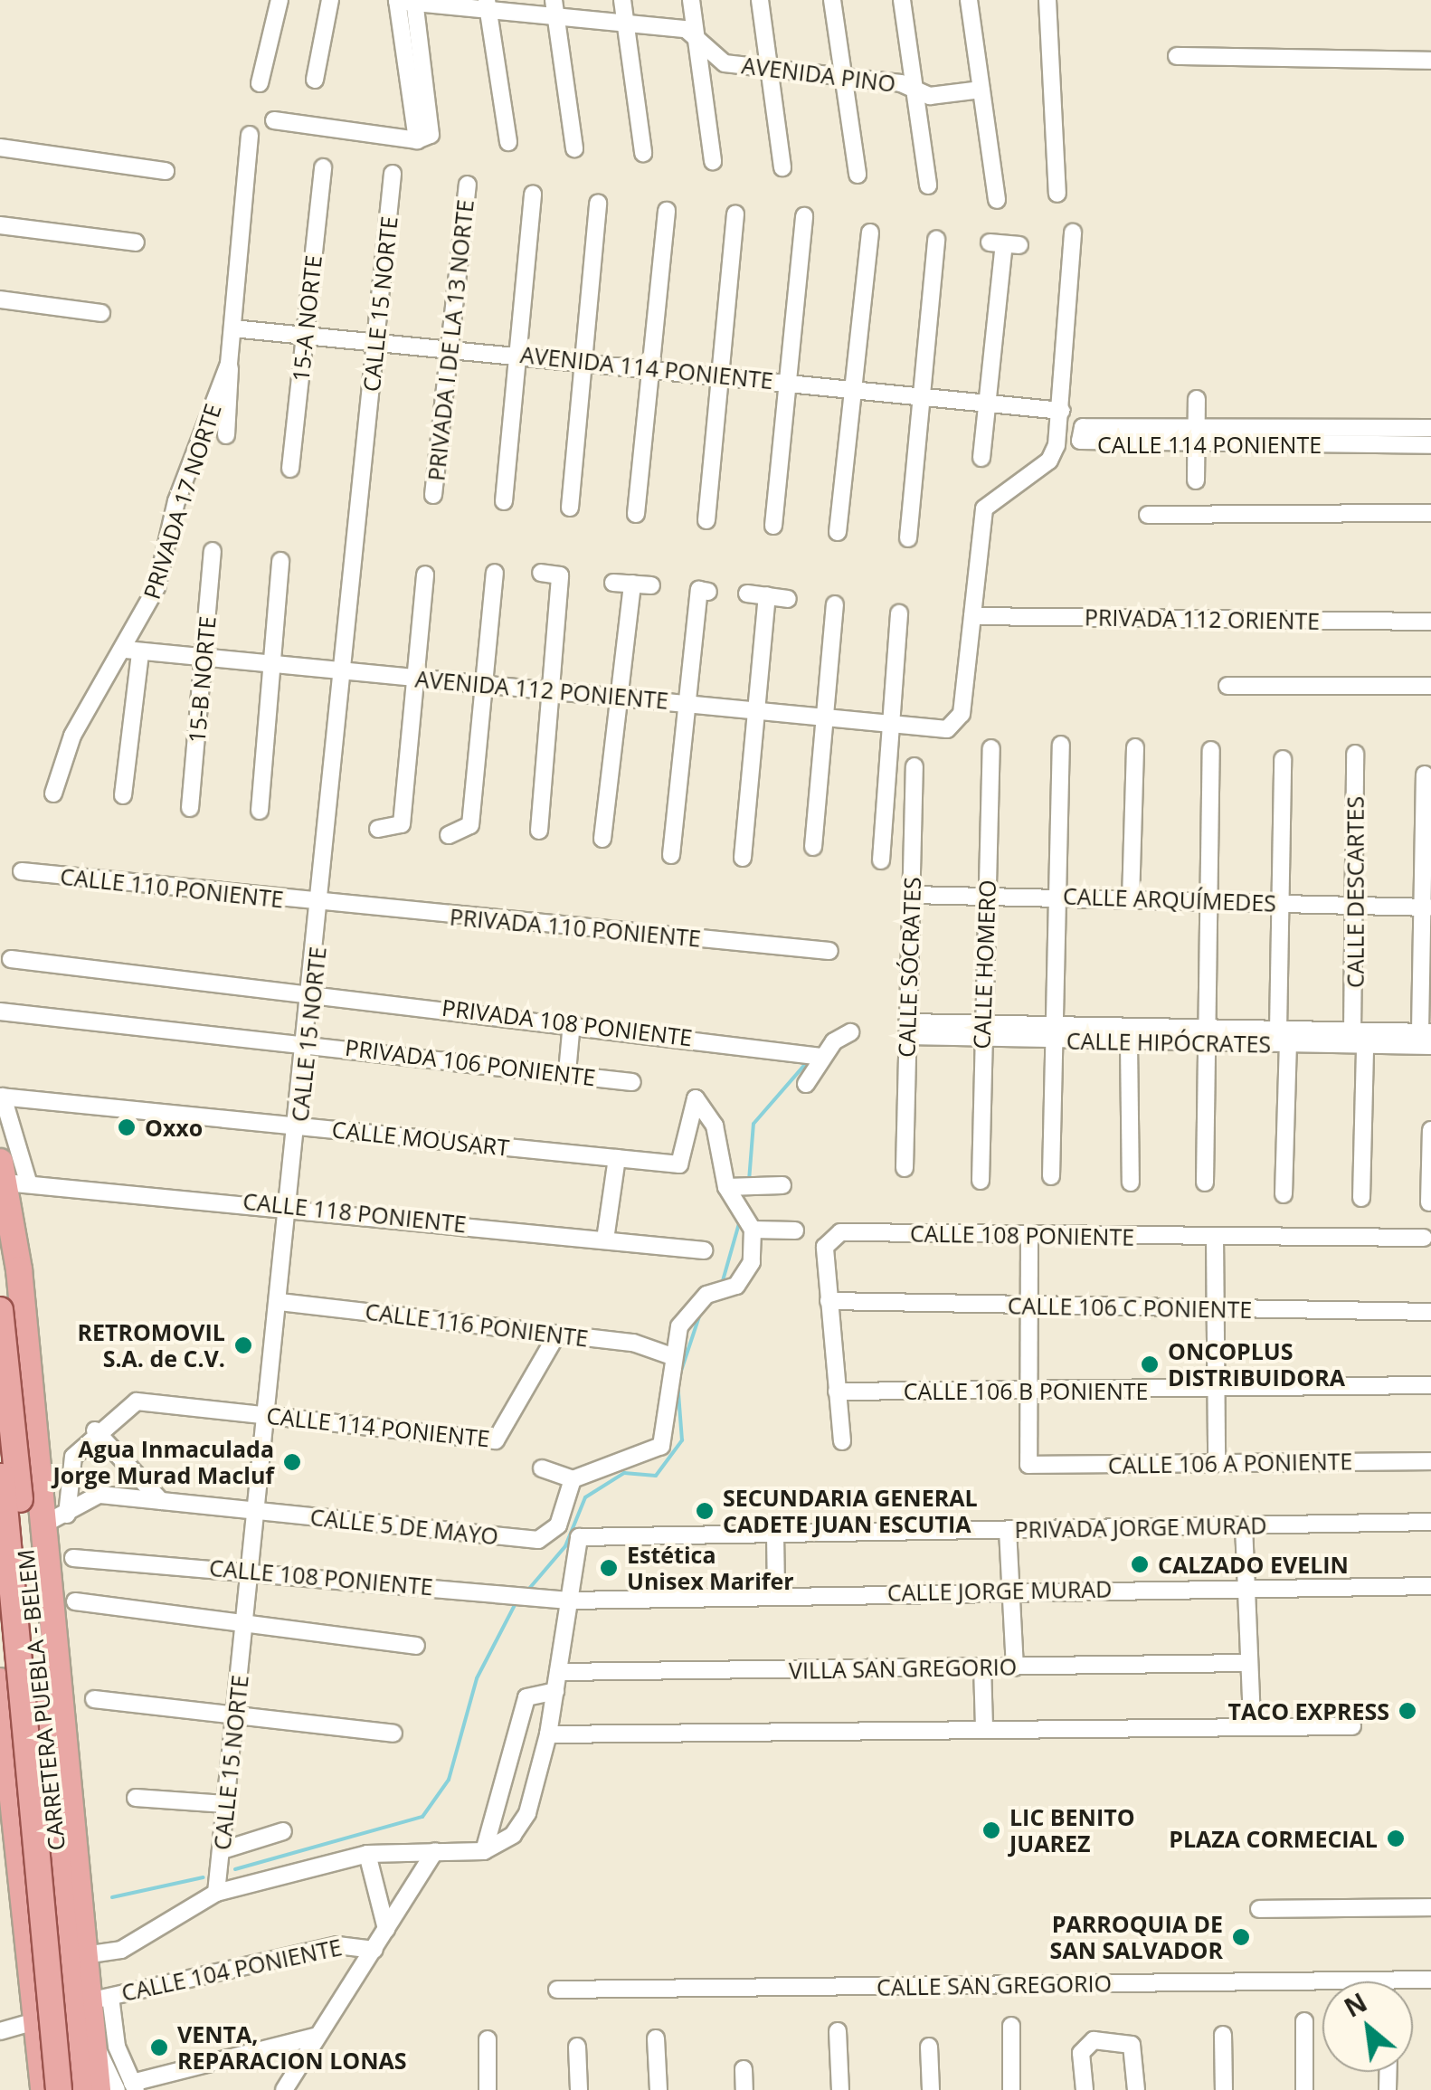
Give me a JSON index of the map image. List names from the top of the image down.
{
  "streets": {
    "main road": ["CARRETERA PUEBLA - BELEM"],
    "street": [
      "AVENIDA PINO",
      "CALLE 15 NORTE",
      "15-A NORTE",
      "PRIVADA I DE LA 13 NORTE",
      "AVENIDA 114 PONIENTE",
      "CALLE 114 PONIENTE",
      "PRIVADA 17 NORTE",
      "PRIVADA 112 ORIENTE",
      "15-B NORTE",
      "AVENIDA 112 PONIENTE",
      "CALLE 110 PONIENTE",
      "CALLE DESCARTES",
      "CALLE ARQUÍMEDES",
      "PRIVADA 110 PONIENTE",
      "CALLE HOMERO",
      "CALLE SÓCRATES",
      "PRIVADA 108 PONIENTE",
      "CALLE HIPÓCRATES",
      "PRIVADA 106 PONIENTE",
      "CALLE MOUSART",
      "CALLE 118 PONIENTE",
      "CALLE 108 PONIENTE",
      "CALLE 106 C PONIENTE",
      "CALLE 116 PONIENTE",
      "CALLE 106 B PONIENTE",
      "CALLE 106 A PONIENTE",
      "CALLE 5 DE MAYO",
      "PRIVADA JORGE MURAD",
      "CALLE JORGE MURAD",
      "VILLA SAN GREGORIO",
      "CALLE 104 PONIENTE",
      "CALLE SAN GREGORIO"
    ]
  },
  "crossings": [
    ["CALLE 15 NORTE", "AVENIDA 114 PONIENTE"],
    ["CALLE 15 NORTE", "CALLE 114 PONIENTE"],
    ["CALLE 15 NORTE", "AVENIDA 112 PONIENTE"],
    ["CALLE 15 NORTE", "CALLE 110 PONIENTE"],
    ["CALLE 15 NORTE", "PRIVADA 110 PONIENTE"],
    ["CALLE 15 NORTE", "PRIVADA 108 PONIENTE"],
    ["CALLE 15 NORTE", "PRIVADA 106 PONIENTE"],
    ["CALLE 15 NORTE", "CALLE MOUSART"],
    ["CALLE 15 NORTE", "CALLE 118 PONIENTE"],
    ["CALLE 15 NORTE", "CALLE 108 PONIENTE"],
    ["CALLE 15 NORTE", "CALLE 116 PONIENTE"],
    ["CALLE 15 NORTE", "CALLE 5 DE MAYO"],
    ["15-A NORTE", "AVENIDA 114 PONIENTE"],
    ["PRIVADA I DE LA 13 NORTE", "AVENIDA 114 PONIENTE"],
    ["AVENIDA 114 PONIENTE", "PRIVADA 17 NORTE"],
    ["CALLE 114 PONIENTE", "CALLE 116 PONIENTE"],
    ["PRIVADA 17 NORTE", "AVENIDA 112 PONIENTE"],
    ["PRIVADA 112 ORIENTE", "AVENIDA 112 PONIENTE"],
    ["15-B NORTE", "AVENIDA 112 PONIENTE"],
    ["CALLE 110 PONIENTE", "PRIVADA 110 PONIENTE"],
    ["CALLE DESCARTES", "CALLE ARQUÍMEDES"],
    ["CALLE DESCARTES", "CALLE HIPÓCRATES"],
    ["CALLE ARQUÍMEDES", "CALLE HOMERO"],
    ["CALLE ARQUÍMEDES", "CALLE SÓCRATES"],
    ["CALLE HOMERO", "CALLE HIPÓCRATES"],
    ["CALLE SÓCRATES", "CALLE HIPÓCRATES"],
    ["CALLE 108 PONIENTE", "CALLE 106 C PONIENTE"],
    ["CALLE 108 PONIENTE", "PRIVADA JORGE MURAD"],
    ["CALLE 108 PONIENTE", "CALLE JORGE MURAD"],
    ["CALLE 106 B PONIENTE", "CALLE 106 A PONIENTE"],
    ["PRIVADA JORGE MURAD", "CALLE JORGE MURAD"]
  ],
  "places": [
    "Oxxo",
    "RETROMOVIL S.A. de C.V.",
    "ONCOPLUS DISTRIBUIDORA",
    "Agua Inmaculada Jorge Murad Macluf",
    "SECUNDARIA GENERAL CADETE JUAN ESCUTIA",
    "CALZADO EVELIN",
    "Estética Unisex Marifer",
    "TACO EXPRESS",
    "LIC BENITO JUAREZ",
    "PLAZA CORMECIAL",
    "PARROQUIA DE SAN SALVADOR",
    "VENTA, REPARACION LONAS"
  ],
  "north": "top left"
}
